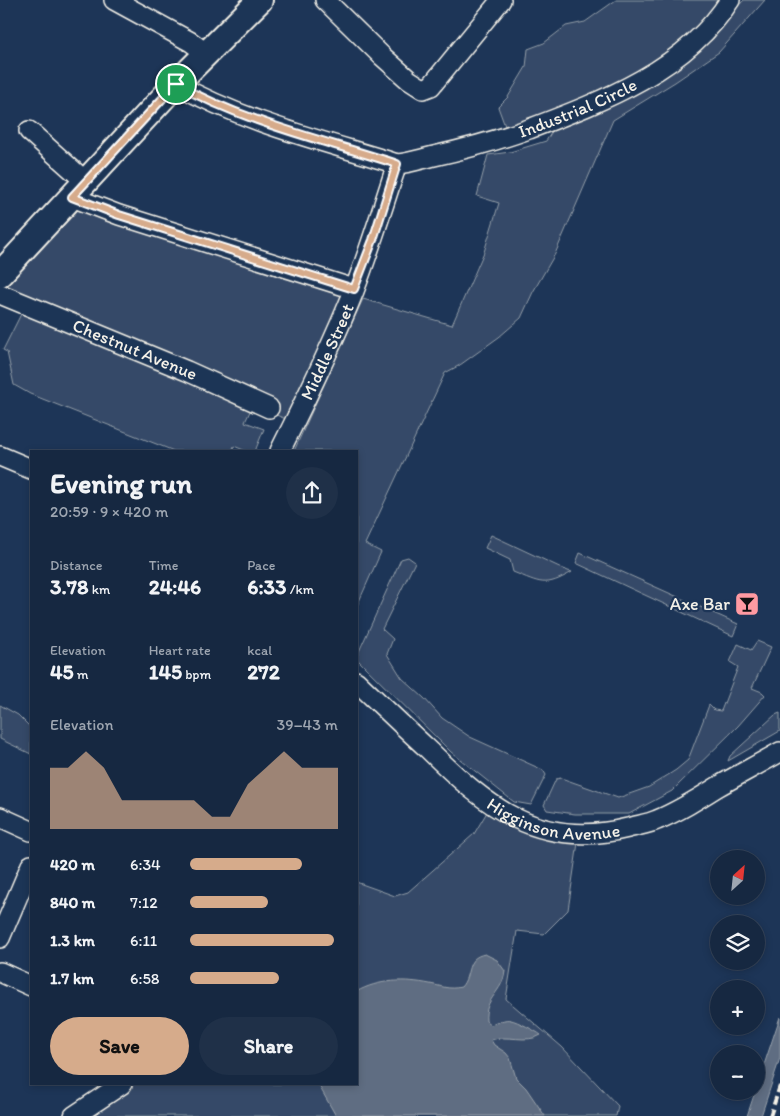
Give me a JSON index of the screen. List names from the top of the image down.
{
  "streets": {
    "street": [
      "Industrial Circle",
      "Chestnut Avenue",
      "Middle Street",
      "Higginson Avenue"
    ]
  },
  "crossings": [
    ["Industrial Circle", "Middle Street"]
  ],
  "places": {
    "bar": ["Axe Bar"]
  },
  "north": "top right",
  "page": {
    "heading": ["Evening run", "20:59 · 9 × 420 m"],
    "stats": [
      ["Distance", "3.78 km"],
      ["Time", "24:46"],
      ["Pace", "6:33 /km"],
      ["Elevation", "45 m"],
      ["Heart rate", "145 bpm"],
      ["kcal", "272"]
    ],
    "chart": ["Elevation", "39–43 m"],
    "list": [
      {
        "name": "420 m",
        "note": "6:34"
      },
      {
        "name": "840 m",
        "note": "7:12"
      },
      {
        "name": "1.3 km",
        "note": "6:11"
      },
      {
        "name": "1.7 km",
        "note": "6:58"
      }
    ],
    "map_buttons": ["+", "−"],
    "buttons": ["Save", "Share"]
  }
}
